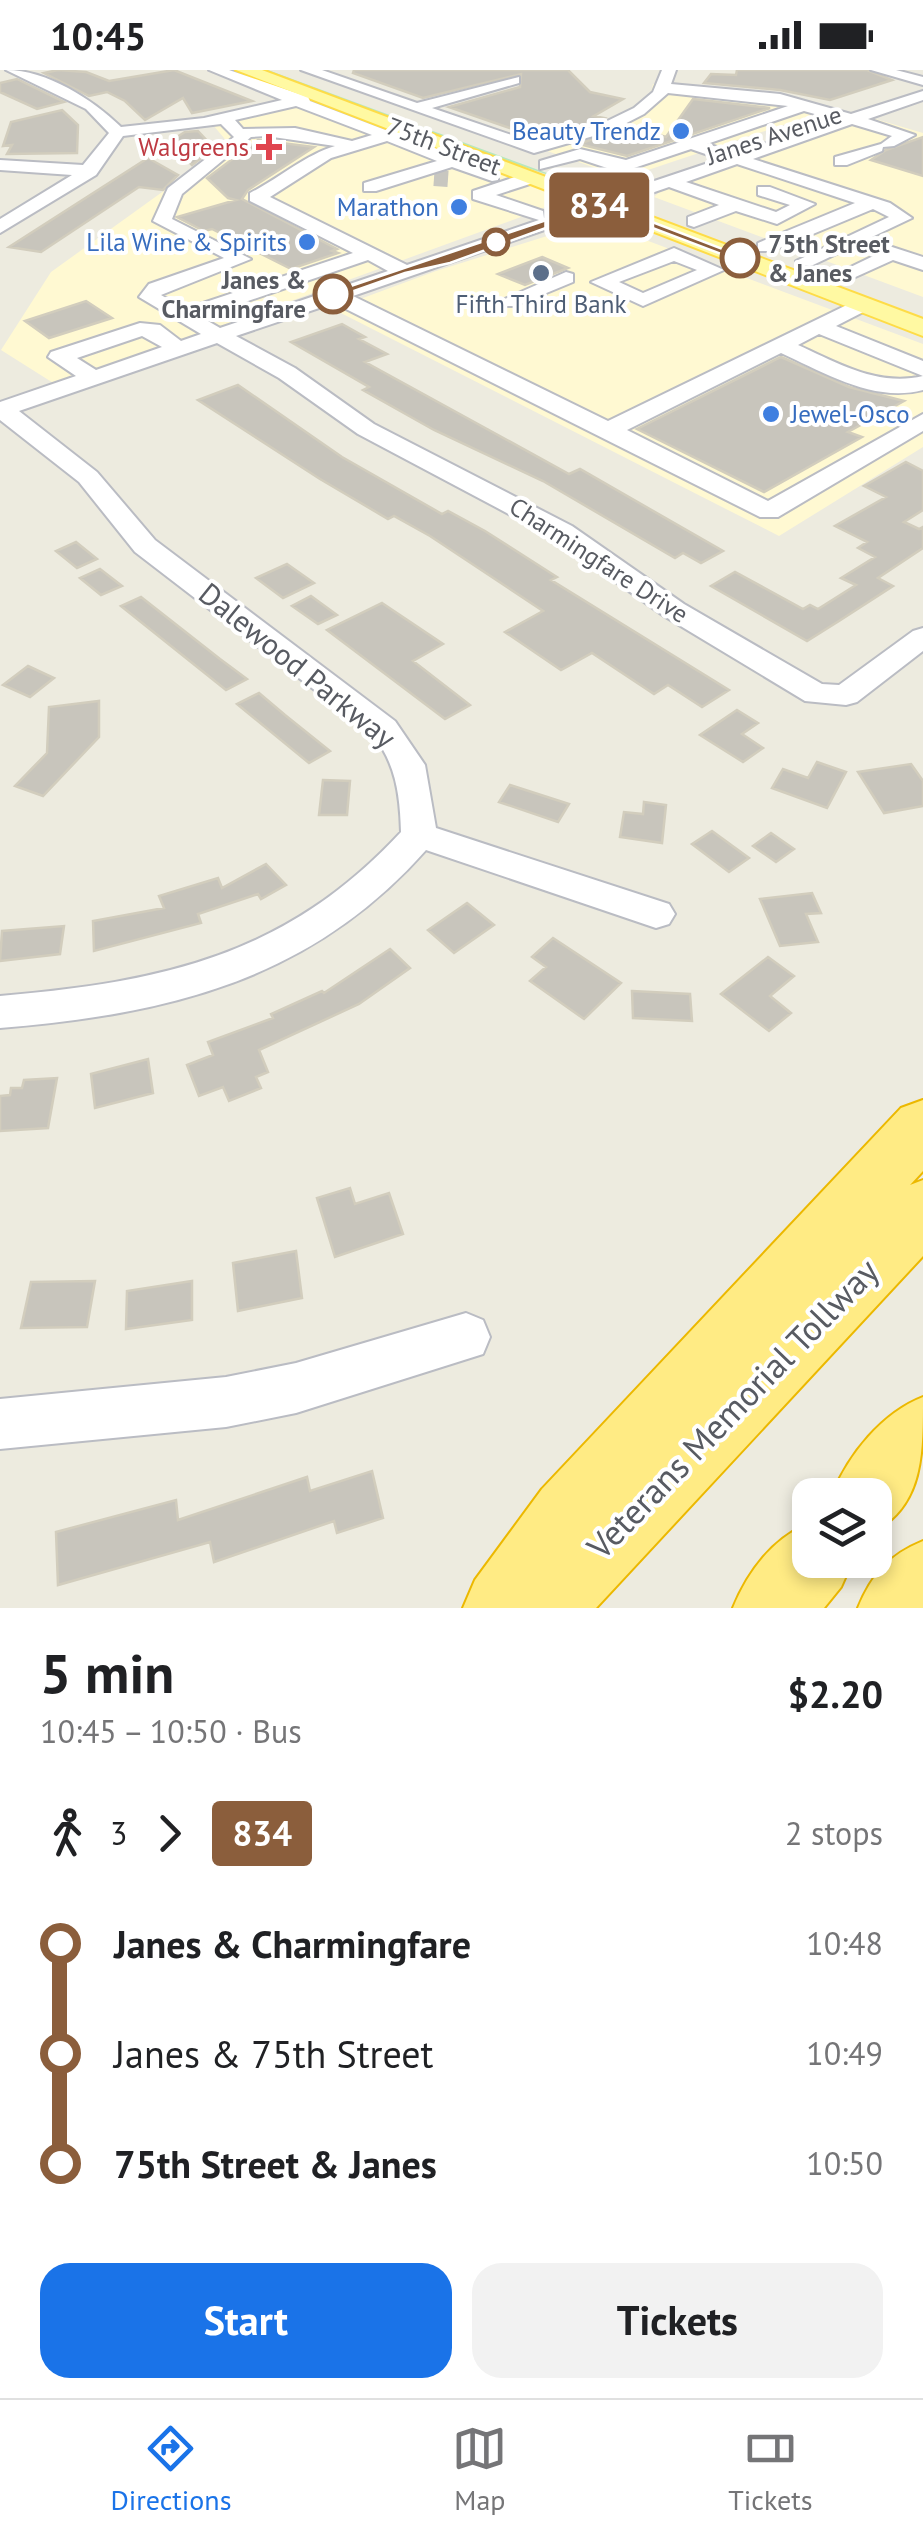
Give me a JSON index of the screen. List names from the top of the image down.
{
  "streets": {
    "highway": ["Veterans Memorial Tollway"],
    "main road": ["75th Street"],
    "street": ["Janes Avenue", "Charmingfare Drive", "Dalewood Parkway"]
  },
  "crossings": [
    ["Janes Avenue", "75th Street"],
    ["Janes Avenue", "Charmingfare Drive"],
    ["Janes Avenue", "Dalewood Parkway"]
  ],
  "places": {
    "other": [
      "Beauty Trendz",
      "Marathon",
      "Lila Wine & Spirits",
      "75th Street & Janes",
      "Fifth Third Bank",
      "Janes & Charmingfare",
      "Jewel-Osco"
    ],
    "health": ["Walgreens"]
  },
  "lines": ["bus line 834"],
  "page": {
    "status": "10:45",
    "on_map": "834",
    "heading": ["5 min", "10:45 – 10:50 · Bus", "$2.20"],
    "legs": ["3", "834", "2 stops"],
    "list": [
      {
        "name": "Janes & Charmingfare",
        "value": "10:48"
      },
      {
        "name": "Janes & 75th Street",
        "value": "10:49"
      },
      {
        "name": "75th Street & Janes",
        "value": "10:50"
      }
    ],
    "buttons": ["Start", "Tickets"],
    "tabs": ["Directions", "Map", "Tickets"]
  }
}
